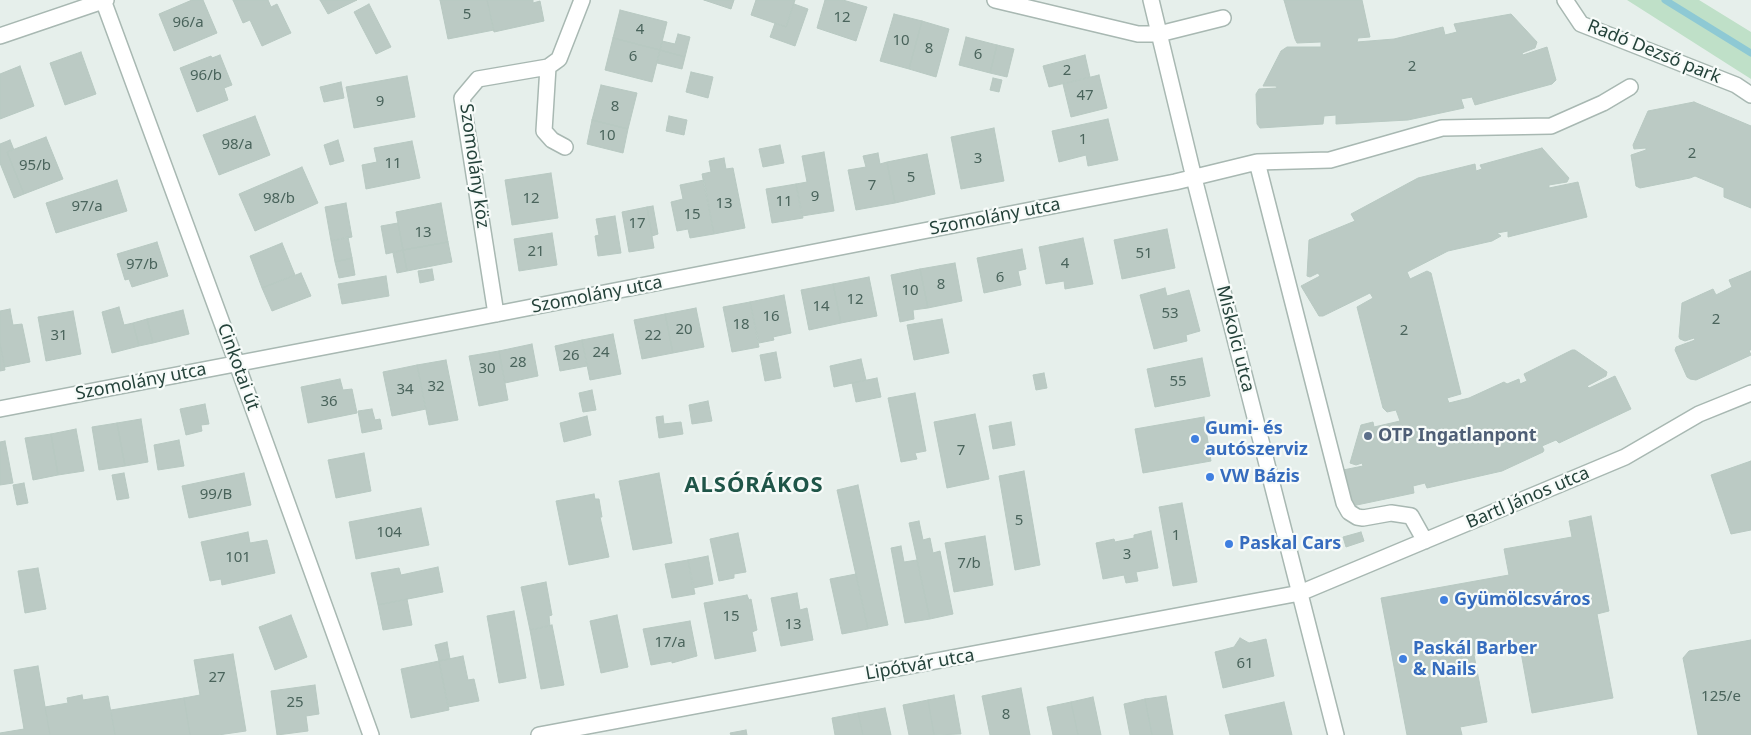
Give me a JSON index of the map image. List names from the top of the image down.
{
  "streets": {
    "street": [
      "Radó Dezső park",
      "Szomolány köz",
      "Szomolány utca",
      "Miskolci utca",
      "Cinkotai út",
      "Bartl János utca",
      "Lipótvár utca"
    ]
  },
  "crossings": [
    ["Szomolány köz", "Szomolány utca"],
    ["Szomolány utca", "Miskolci utca"],
    ["Szomolány utca", "Cinkotai út"],
    ["Miskolci utca", "Bartl János utca"],
    ["Miskolci utca", "Lipótvár utca"],
    ["Bartl János utca", "Lipótvár utca"]
  ],
  "districts": ["ALSÓRÁKOS"],
  "places": [
    "OTP Ingatlanpont",
    "Gumi- és autószerviz",
    "VW Bázis",
    "Paskal Cars",
    "Gyümölcsváros",
    "Paskál Barber & Nails"
  ],
  "house_numbers": [
    "5",
    "12",
    "96/a",
    "4",
    "10",
    "8",
    "6",
    "6",
    "2",
    "2",
    "96/b",
    "47",
    "9",
    "8",
    "10",
    "1",
    "98/a",
    "2",
    "3",
    "11",
    "95/b",
    "5",
    "7",
    "9",
    "98/b",
    "12",
    "11",
    "13",
    "97/a",
    "15",
    "17",
    "13",
    "21",
    "51",
    "4",
    "97/b",
    "6",
    "8",
    "10",
    "12",
    "14",
    "53",
    "16",
    "2",
    "18",
    "20",
    "2",
    "31",
    "22",
    "24",
    "26",
    "28",
    "30",
    "55",
    "32",
    "34",
    "36",
    "7",
    "99/B",
    "5",
    "104",
    "1",
    "3",
    "101",
    "7/b",
    "15",
    "13",
    "17/a",
    "61",
    "27",
    "125/e",
    "25",
    "8"
  ]
}
